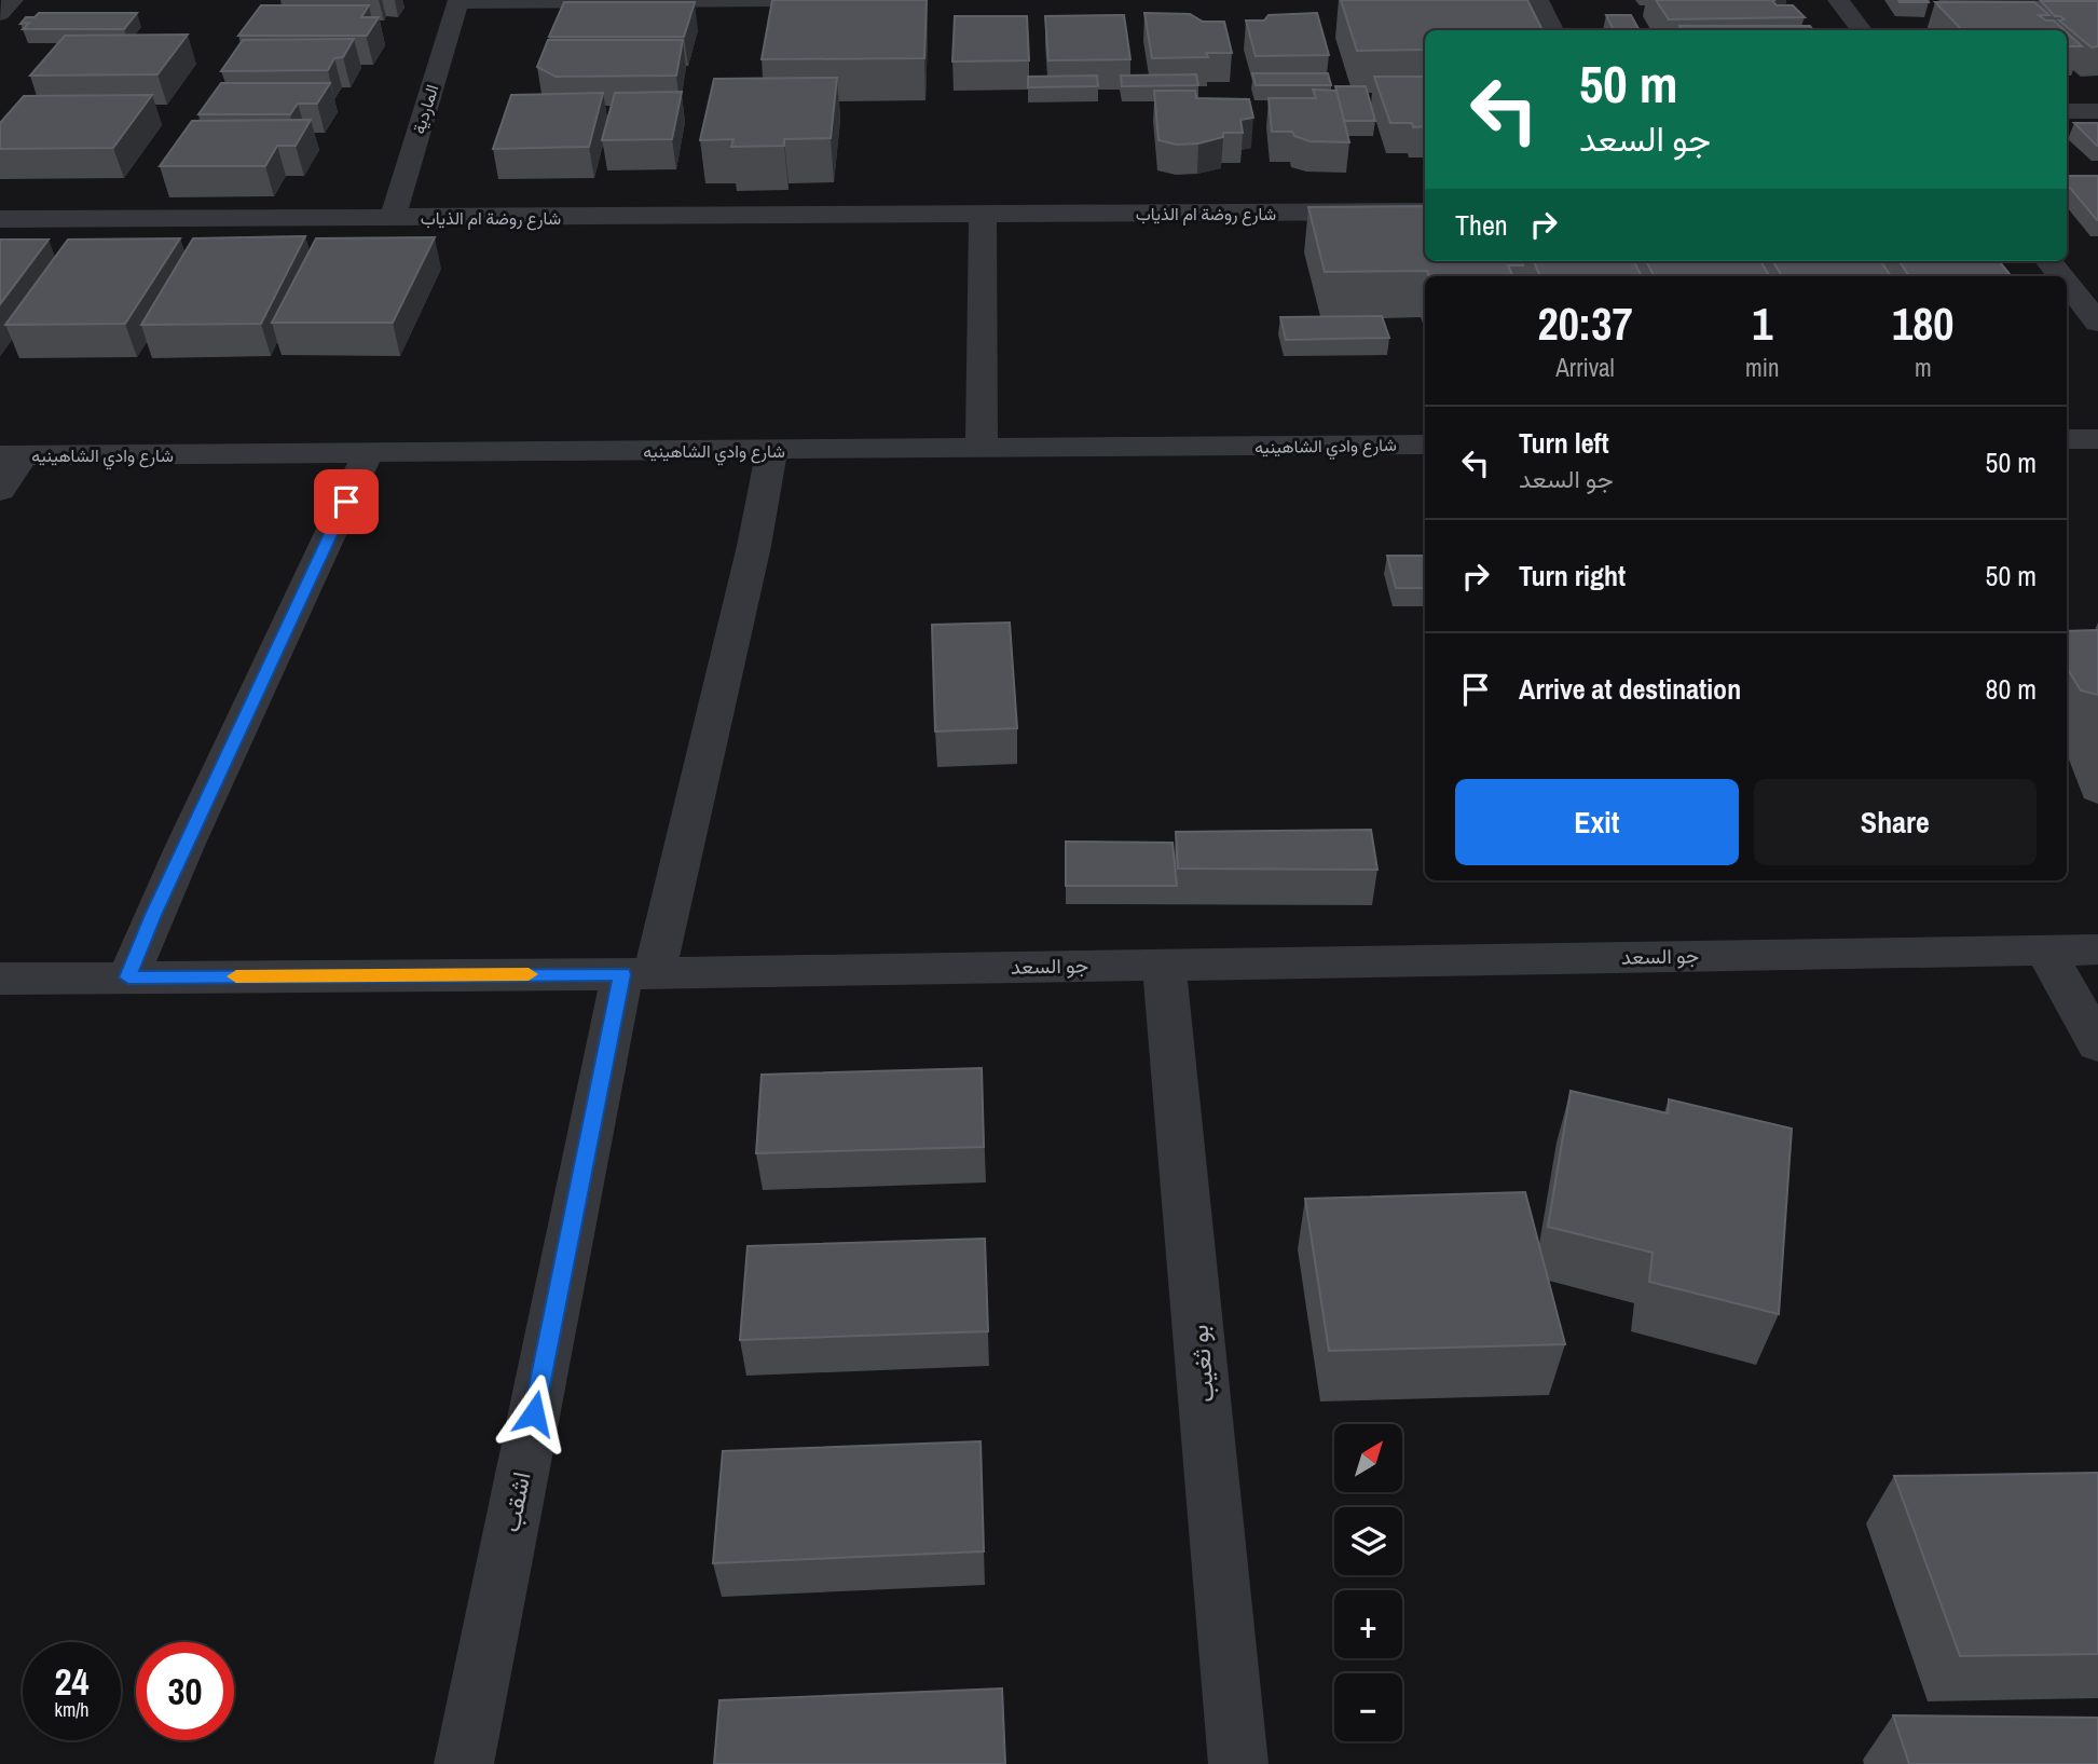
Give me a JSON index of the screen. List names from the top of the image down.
{
  "streets": {
    "street": [
      "الماردية",
      "شارع روضة ام الذياب",
      "شارع وادي الشاهينيه",
      "جو السعد",
      "بو ثغيب",
      "اشقب"
    ]
  },
  "crossings": [
    ["الماردية", "شارع روضة ام الذياب"],
    ["شارع وادي الشاهينيه", "اشقب"],
    ["جو السعد", "بو ثغيب"],
    ["جو السعد", "اشقب"]
  ],
  "north": "top right",
  "page": {
    "turn": ["50 m", "جو السعد"],
    "then": "Then",
    "eta": [
      "20:37",
      "Arrival",
      "1",
      "min",
      "180",
      "m"
    ],
    "list": [
      {
        "name": "Turn left",
        "note": "جو السعد",
        "value": "50 m"
      },
      {
        "name": "Turn right",
        "value": "50 m"
      },
      {
        "name": "Arrive at destination",
        "value": "80 m"
      }
    ],
    "buttons": ["Exit", "Share"],
    "map_buttons": ["+", "−"],
    "speed": "24 km/h",
    "limit": "30"
  }
}
